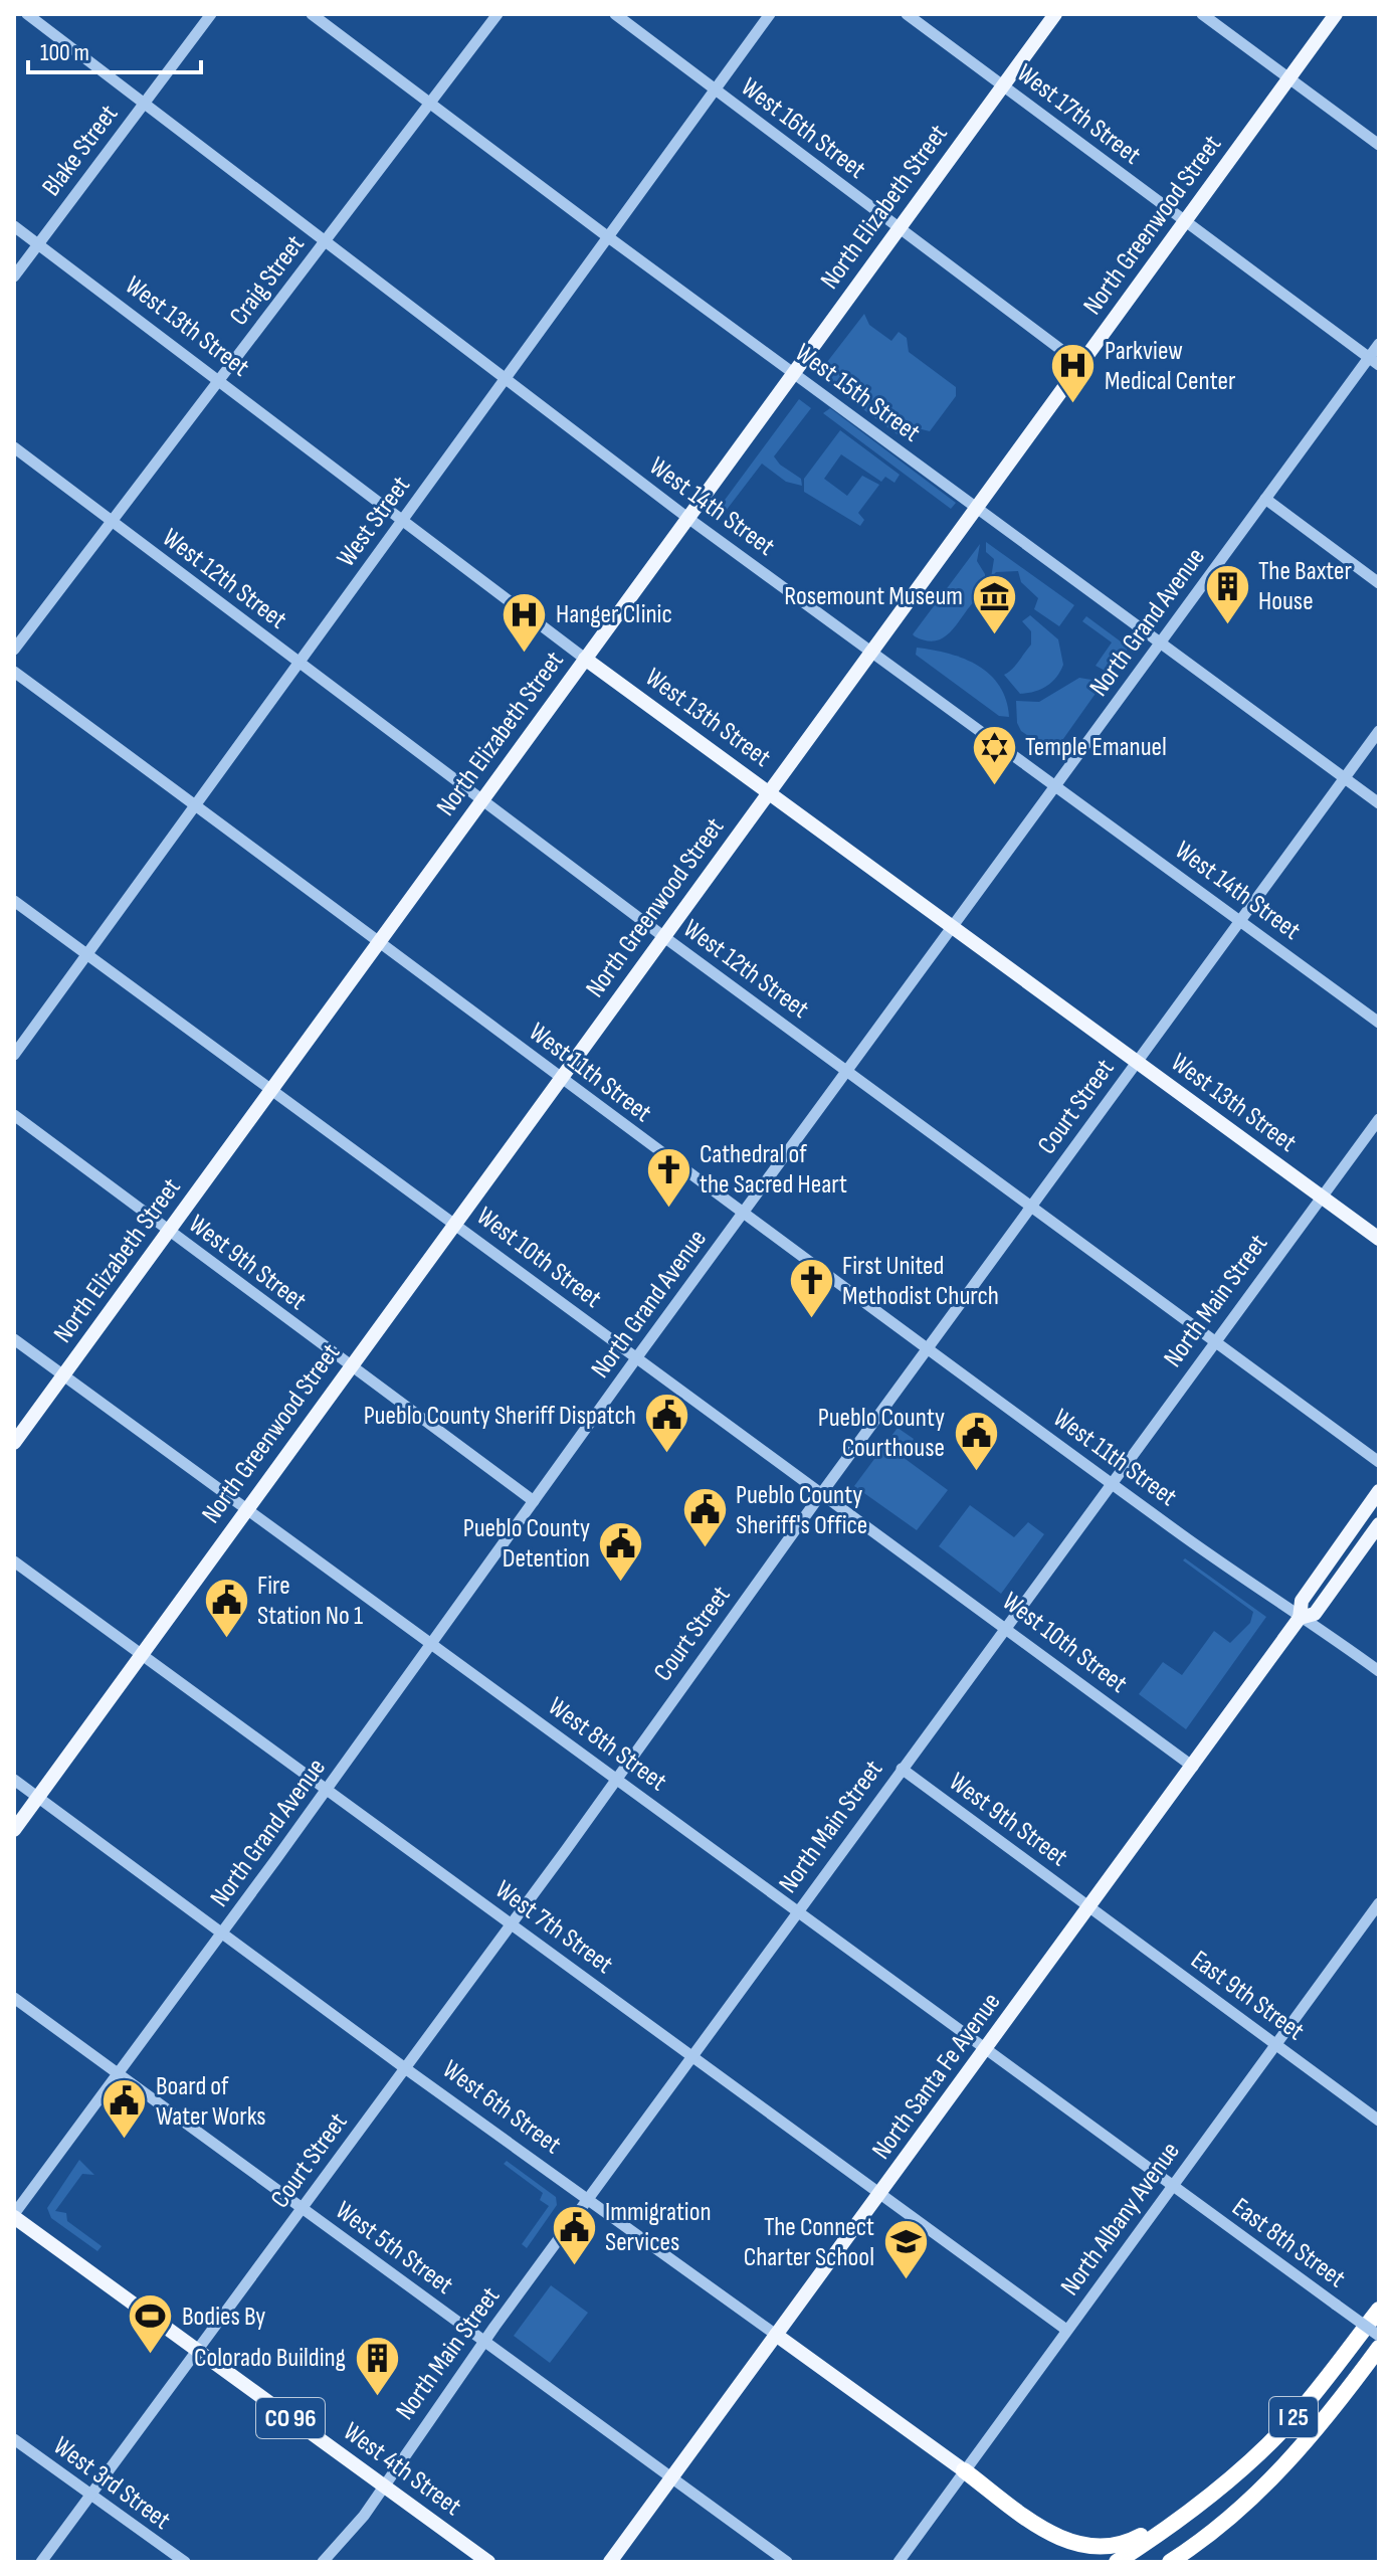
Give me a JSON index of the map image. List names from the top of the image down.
{
  "streets": {
    "highway": ["I 25"],
    "main road": [
      "North Elizabeth Street",
      "North Greenwood Street",
      "West 13th Street",
      "North Santa Fe Avenue",
      "West 6th Street",
      "CO 96",
      "West 4th Street"
    ],
    "street": [
      "West 17th Street",
      "West 16th Street",
      "Blake Street",
      "Craig Street",
      "West 15th Street",
      "West 14th Street",
      "West Street",
      "West 12th Street",
      "North Grand Avenue",
      "West 11th Street",
      "Court Street",
      "West 10th Street",
      "West 9th Street",
      "North Main Street",
      "West 8th Street",
      "West 7th Street",
      "East 9th Street",
      "North Albany Avenue",
      "East 8th Street",
      "West 5th Street",
      "West 3rd Street"
    ]
  },
  "crossings": [
    ["West 17th Street", "North Elizabeth Street"],
    ["West 17th Street", "North Greenwood Street"],
    ["West 17th Street", "North Grand Avenue"],
    ["West 16th Street", "North Elizabeth Street"],
    ["West 16th Street", "North Greenwood Street"],
    ["West 16th Street", "West Street"],
    ["Blake Street", "West 13th Street"],
    ["Blake Street", "West 14th Street"],
    ["North Elizabeth Street", "West 13th Street"],
    ["North Elizabeth Street", "West 15th Street"],
    ["North Elizabeth Street", "West 14th Street"],
    ["North Elizabeth Street", "West 12th Street"],
    ["North Elizabeth Street", "West 11th Street"],
    ["North Elizabeth Street", "West 10th Street"],
    ["North Elizabeth Street", "West 9th Street"],
    ["North Elizabeth Street", "West 8th Street"],
    ["North Greenwood Street", "West 13th Street"],
    ["North Greenwood Street", "West 15th Street"],
    ["North Greenwood Street", "West 14th Street"],
    ["North Greenwood Street", "West 12th Street"],
    ["North Greenwood Street", "West 11th Street"],
    ["North Greenwood Street", "West 10th Street"],
    ["North Greenwood Street", "West 9th Street"],
    ["North Greenwood Street", "West 8th Street"],
    ["North Greenwood Street", "West 7th Street"],
    ["North Greenwood Street", "West 6th Street"],
    ["Craig Street", "West 13th Street"],
    ["Craig Street", "West 15th Street"],
    ["Craig Street", "West 14th Street"],
    ["Craig Street", "West 12th Street"],
    ["West 13th Street", "West Street"],
    ["West 13th Street", "North Grand Avenue"],
    ["West 13th Street", "Court Street"],
    ["West 13th Street", "North Main Street"],
    ["West 15th Street", "West Street"],
    ["West 15th Street", "North Grand Avenue"],
    ["West 15th Street", "Court Street"],
    ["West 14th Street", "West Street"],
    ["West 14th Street", "North Grand Avenue"],
    ["West 14th Street", "Court Street"],
    ["West Street", "West 12th Street"],
    ["West Street", "West 11th Street"],
    ["West Street", "West 10th Street"],
    ["West 12th Street", "North Grand Avenue"],
    ["West 12th Street", "Court Street"],
    ["West 12th Street", "North Main Street"],
    ["North Grand Avenue", "West 11th Street"],
    ["North Grand Avenue", "West 10th Street"],
    ["North Grand Avenue", "West 9th Street"],
    ["North Grand Avenue", "West 8th Street"],
    ["North Grand Avenue", "West 7th Street"],
    ["North Grand Avenue", "West 6th Street"],
    ["North Grand Avenue", "West 5th Street"],
    ["North Grand Avenue", "West 4th Street"],
    ["West 11th Street", "Court Street"],
    ["West 11th Street", "North Main Street"],
    ["West 11th Street", "North Santa Fe Avenue"],
    ["Court Street", "West 10th Street"],
    ["Court Street", "West 8th Street"],
    ["Court Street", "West 7th Street"],
    ["Court Street", "West 6th Street"],
    ["Court Street", "West 5th Street"],
    ["Court Street", "West 4th Street"],
    ["Court Street", "West 3rd Street"],
    ["West 10th Street", "North Main Street"],
    ["West 10th Street", "North Santa Fe Avenue"],
    ["West 9th Street", "North Main Street"],
    ["West 9th Street", "East 9th Street"],
    ["West 9th Street", "North Santa Fe Avenue"],
    ["North Main Street", "West 8th Street"],
    ["North Main Street", "West 7th Street"],
    ["North Main Street", "West 6th Street"],
    ["North Main Street", "West 5th Street"],
    ["North Main Street", "West 4th Street"],
    ["West 8th Street", "North Santa Fe Avenue"],
    ["West 8th Street", "North Albany Avenue"],
    ["West 8th Street", "East 8th Street"],
    ["West 7th Street", "North Santa Fe Avenue"],
    ["West 7th Street", "North Albany Avenue"],
    ["East 9th Street", "North Santa Fe Avenue"],
    ["East 9th Street", "North Albany Avenue"],
    ["North Santa Fe Avenue", "West 6th Street"],
    ["North Santa Fe Avenue", "West 5th Street"],
    ["West 6th Street", "North Albany Avenue"],
    ["North Albany Avenue", "East 8th Street"]
  ],
  "places": {
    "hospital": ["Parkview Medical Center", "Hanger Clinic"],
    "building": ["The Baxter House", "Colorado Building"],
    "museum": ["Rosemount Museum"],
    "synagogue": ["Temple Emanuel"],
    "church": ["Cathedral of the Sacred Heart", "First United Methodist Church"],
    "public building": [
      "Pueblo County Sheriff Dispatch",
      "Pueblo County Courthouse",
      "Pueblo County Sheriff's Office",
      "Pueblo County Detention",
      "Fire Station No 1",
      "Board of Water Works",
      "Immigration Services"
    ],
    "school or university": ["The Connect Charter School"],
    "sports": ["Bodies By"]
  },
  "scale_bar": "100 m"
}
